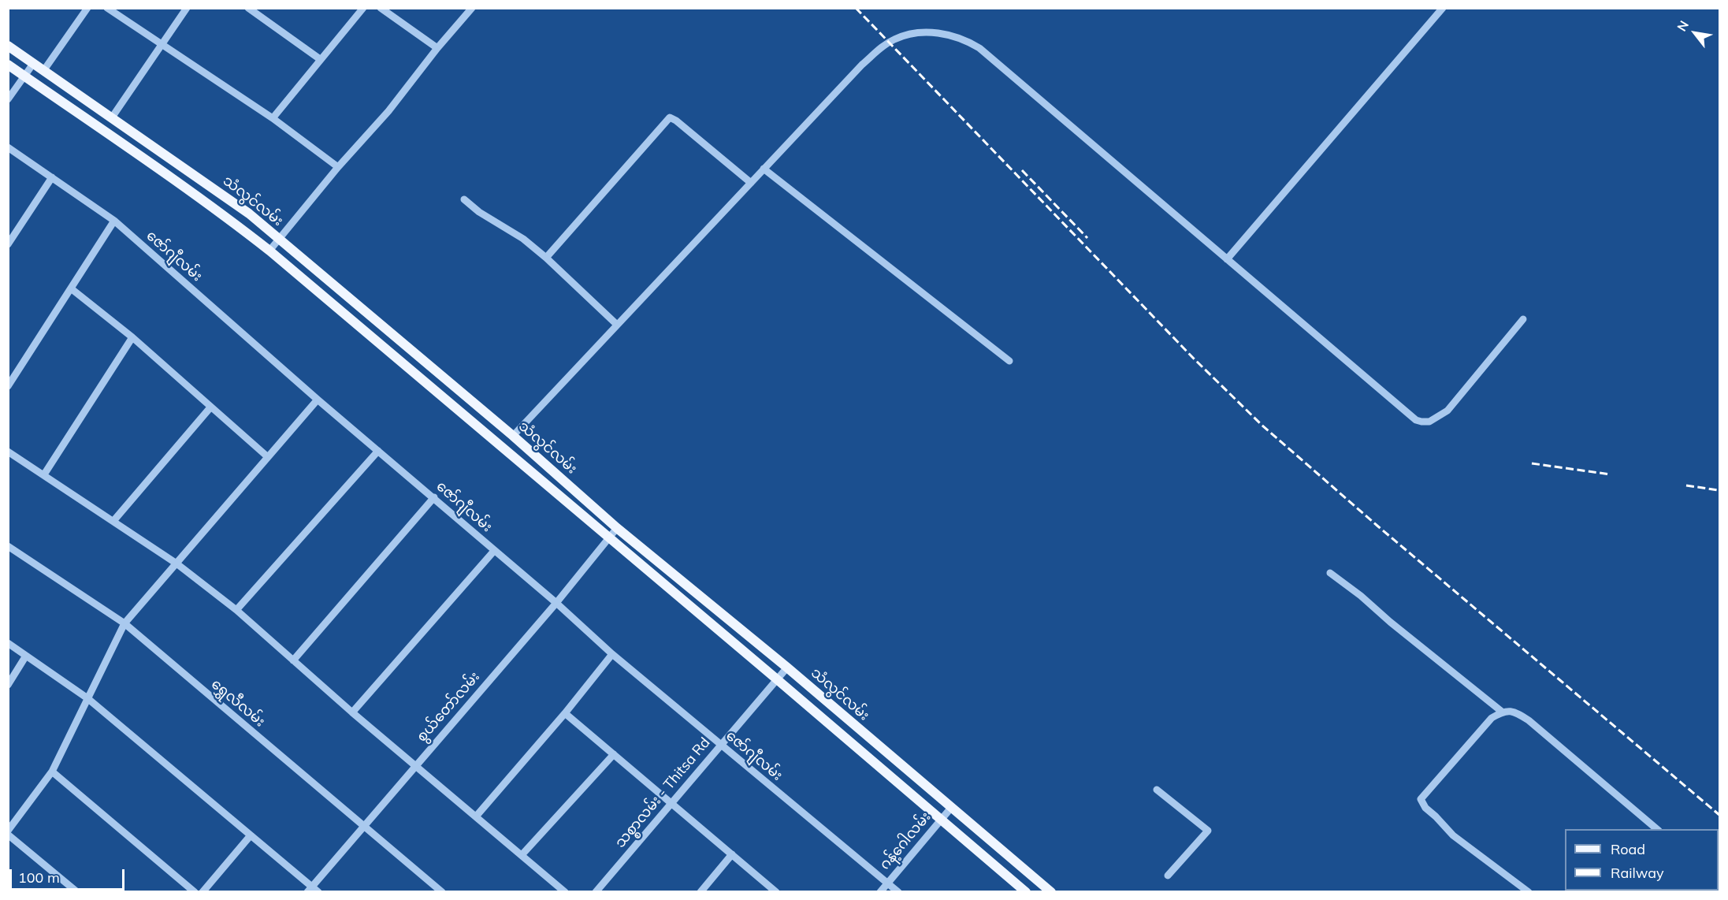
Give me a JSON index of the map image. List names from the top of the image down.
{
  "streets": {
    "main road": ["သံလွင်လမ်း"],
    "street": [
      "ဇော်ဂျီလမ်း",
      "ရွှေလီလမ်း",
      "စွယ်တော်လမ်း",
      "သစ္စာလမ်း - Thitsa Rd",
      "ဂန့်ဂေါလမ်း"
    ]
  },
  "crossings": [
    ["သံလွင်လမ်း", "စွယ်တော်လမ်း"],
    ["သံလွင်လမ်း", "သစ္စာလမ်း - Thitsa Rd"],
    ["သံလွင်လမ်း", "ဂန့်ဂေါလမ်း"],
    ["ဇော်ဂျီလမ်း", "စွယ်တော်လမ်း"],
    ["ဇော်ဂျီလမ်း", "သစ္စာလမ်း - Thitsa Rd"],
    ["ဇော်ဂျီလမ်း", "ဂန့်ဂေါလမ်း"],
    ["ရွှေလီလမ်း", "စွယ်တော်လမ်း"]
  ],
  "legend": ["Road", "Railway"],
  "scale_bar": "100 m",
  "north": "top left"
}
